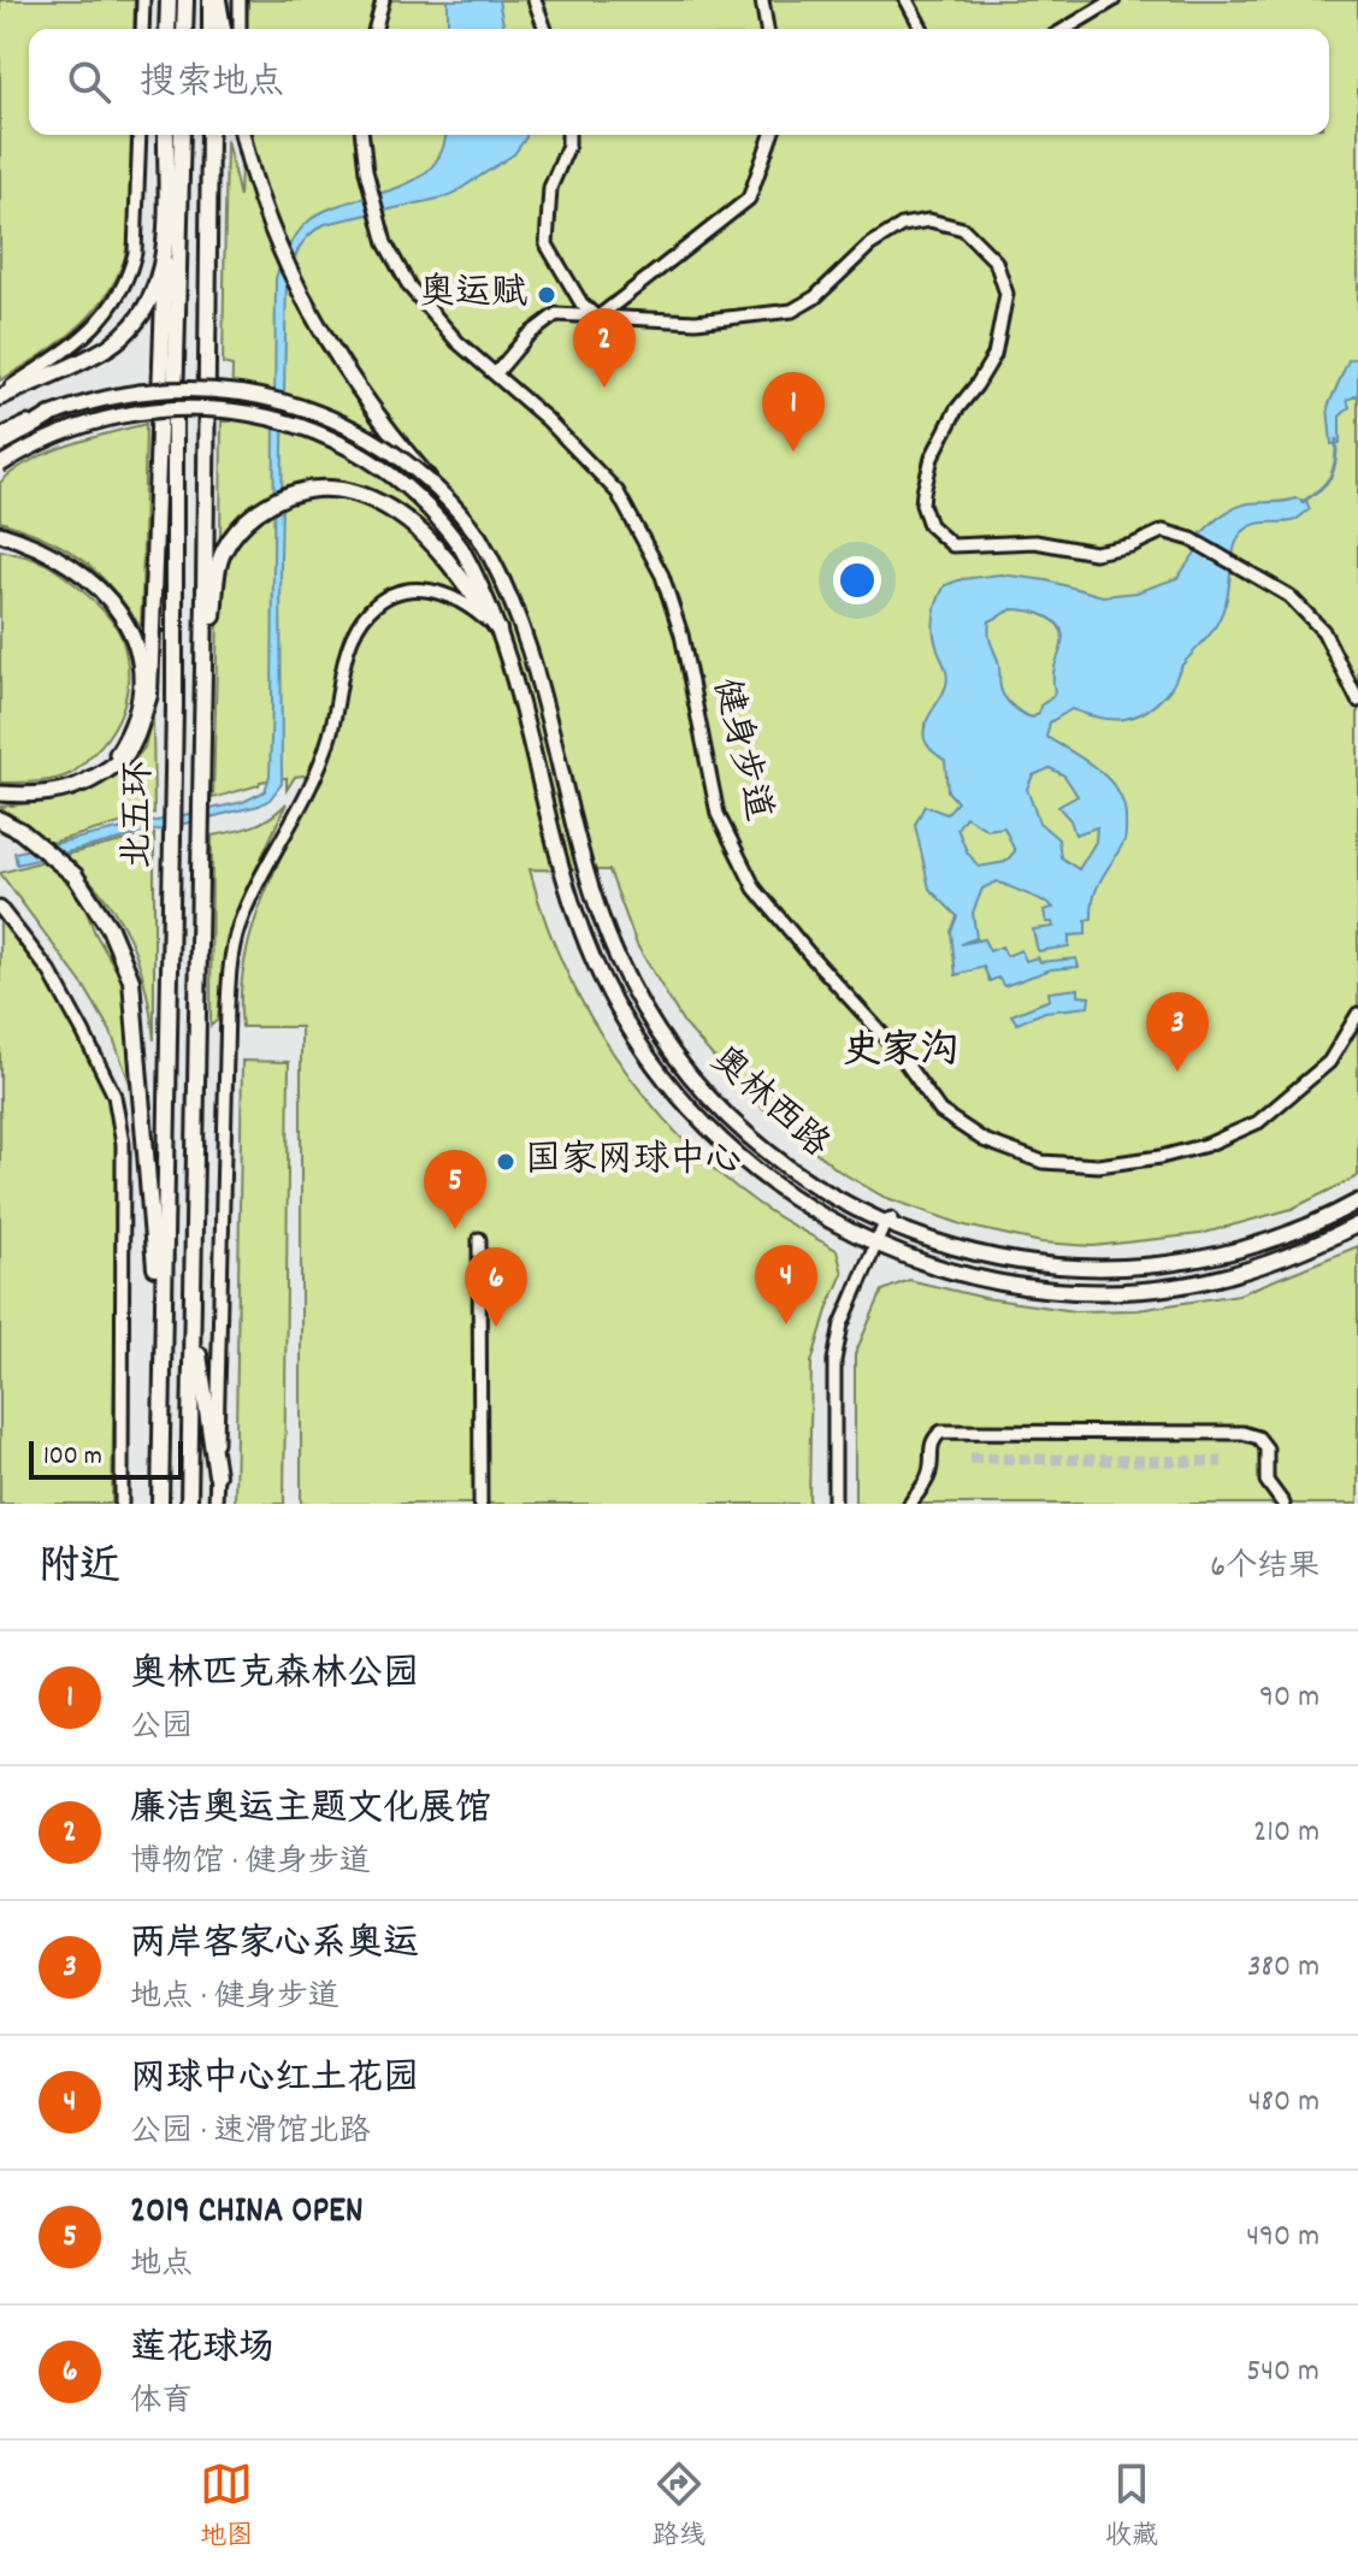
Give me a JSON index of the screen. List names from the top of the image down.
{
  "streets": {
    "highway": ["北五环"],
    "main road": ["奥林西路"],
    "street": ["健身步道"]
  },
  "districts": ["史家沟"],
  "places": ["奥运赋", "国家网球中心"],
  "scale_bar": "100 m",
  "page": {
    "search": "搜索地点",
    "pins": [
      "2",
      "1",
      "3",
      "5",
      "4",
      "6"
    ],
    "scale": "100 m",
    "heading": ["附近", "6个结果"],
    "list": [
      {
        "mark": "1",
        "name": "奥林匹克森林公园",
        "note": "公园",
        "value": "90 m"
      },
      {
        "mark": "2",
        "name": "廉洁奥运主题文化展馆",
        "note": "博物馆 · 健身步道",
        "value": "210 m"
      },
      {
        "mark": "3",
        "name": "两岸客家心系奥运",
        "note": "地点 · 健身步道",
        "value": "380 m"
      },
      {
        "mark": "4",
        "name": "网球中心红土花园",
        "note": "公园 · 速滑馆北路",
        "value": "480 m"
      },
      {
        "mark": "5",
        "name": "2019 CHINA OPEN",
        "note": "地点",
        "value": "490 m"
      },
      {
        "mark": "6",
        "name": "莲花球场",
        "note": "体育",
        "value": "540 m"
      }
    ],
    "nav": ["地图", "路线", "收藏"]
  }
}
